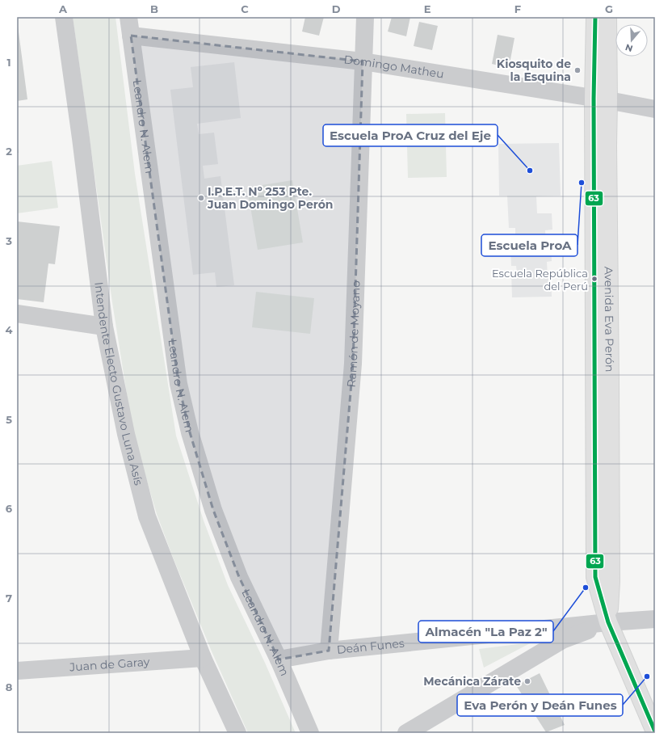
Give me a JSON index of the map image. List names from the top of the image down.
{
  "streets": {
    "main road": ["Avenida Eva Perón"],
    "street": [
      "Domingo Matheu",
      "Leandro N. Alem",
      "Ramón de Moyano",
      "Intendente Electo Gustavo Luna Asís",
      "Deán Funes",
      "Juan de Garay"
    ]
  },
  "crossings": [
    ["Domingo Matheu", "Leandro N. Alem"],
    ["Domingo Matheu", "Avenida Eva Perón"],
    ["Domingo Matheu", "Ramón de Moyano"],
    ["Leandro N. Alem", "Deán Funes"],
    ["Avenida Eva Perón", "Deán Funes"],
    ["Ramón de Moyano", "Deán Funes"],
    ["Intendente Electo Gustavo Luna Asís", "Juan de Garay"]
  ],
  "places": [
    "Kiosquito de la Esquina",
    "Escuela ProA Cruz del Eje",
    "Escuela ProA",
    "I.P.E.T. Nº 253 Pte. Juan Domingo Perón",
    "Escuela República del Perú",
    "Almacén \"La Paz 2\"",
    "Eva Perón y Deán Funes",
    "Mecánica Zárate"
  ],
  "lines": ["transit line 63"],
  "north": "bottom",
  "grid": {
    "columns": [
      "A",
      "B",
      "C",
      "D",
      "E",
      "F",
      "G"
    ],
    "rows": [
      "1",
      "2",
      "3",
      "4",
      "5",
      "6",
      "7",
      "8"
    ]
  }
}
